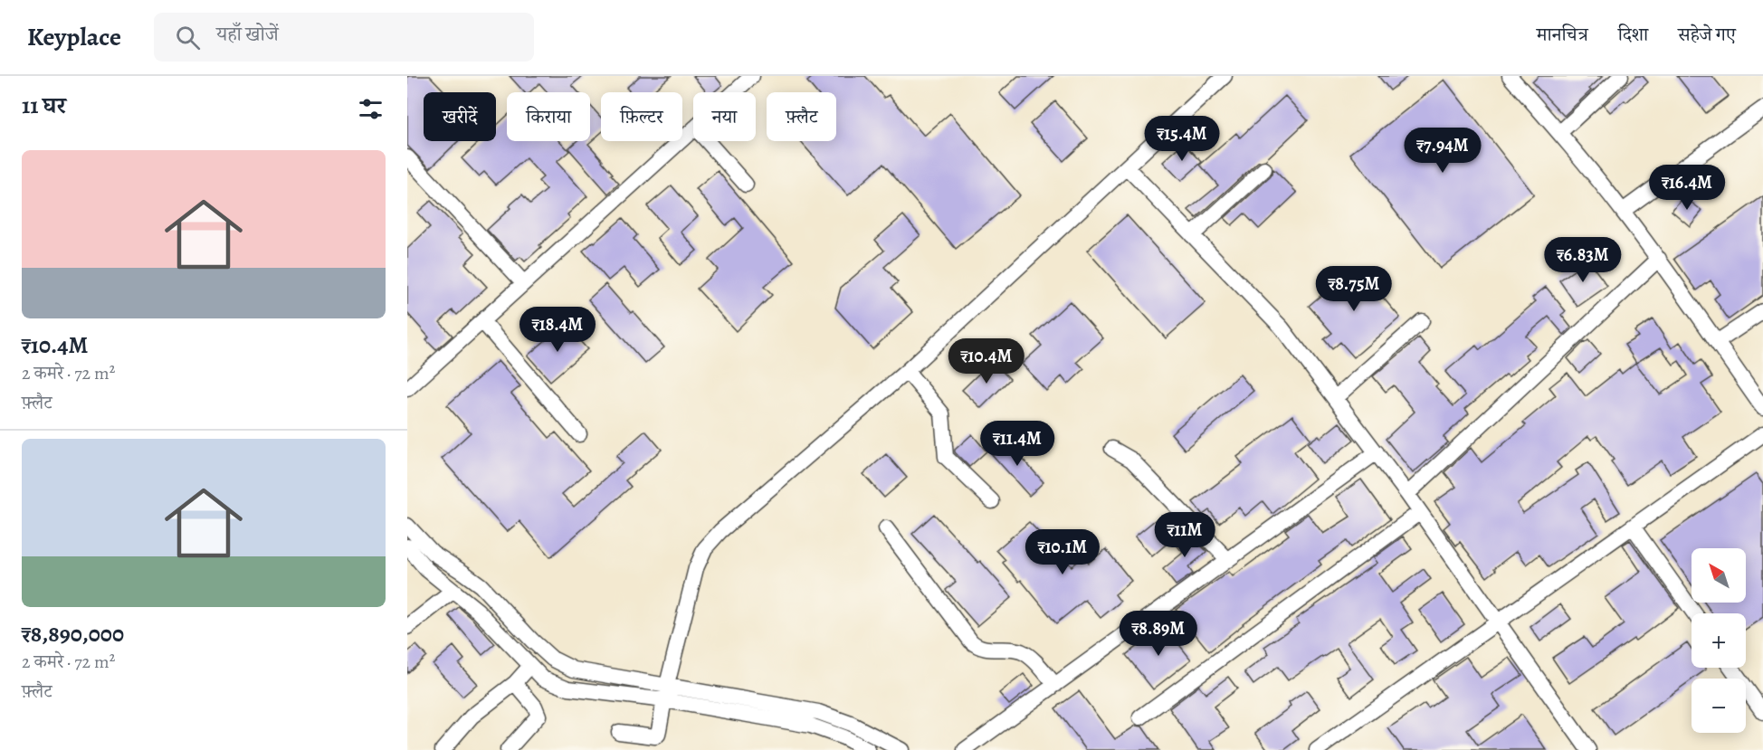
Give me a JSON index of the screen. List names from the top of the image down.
{
  "north": "top left",
  "page": {
    "header": "Keyplace",
    "search": "यहाँ खोजें",
    "nav": ["मानचित्र", "दिशा", "सहेजे गए"],
    "heading": "11 घर",
    "chip": [
      "खरीदें",
      "किराया",
      "फ़िल्टर",
      "नया",
      "फ़्लैट"
    ],
    "price": [
      "₹15.4M",
      "₹7.94M",
      "₹16.4M",
      "₹6.83M",
      "₹8.75M",
      "₹18.4M",
      "₹10.4M",
      "₹11.4M",
      "₹11M",
      "₹10.1M",
      "₹8.89M"
    ],
    "list": [
      {
        "name": "₹10.4M",
        "note": "2 कमरे · 72 m² · फ़्लैट"
      },
      {
        "name": "₹8,890,000",
        "note": "2 कमरे · 72 m² · फ़्लैट"
      }
    ],
    "map_buttons": ["+", "−"]
  }
}
